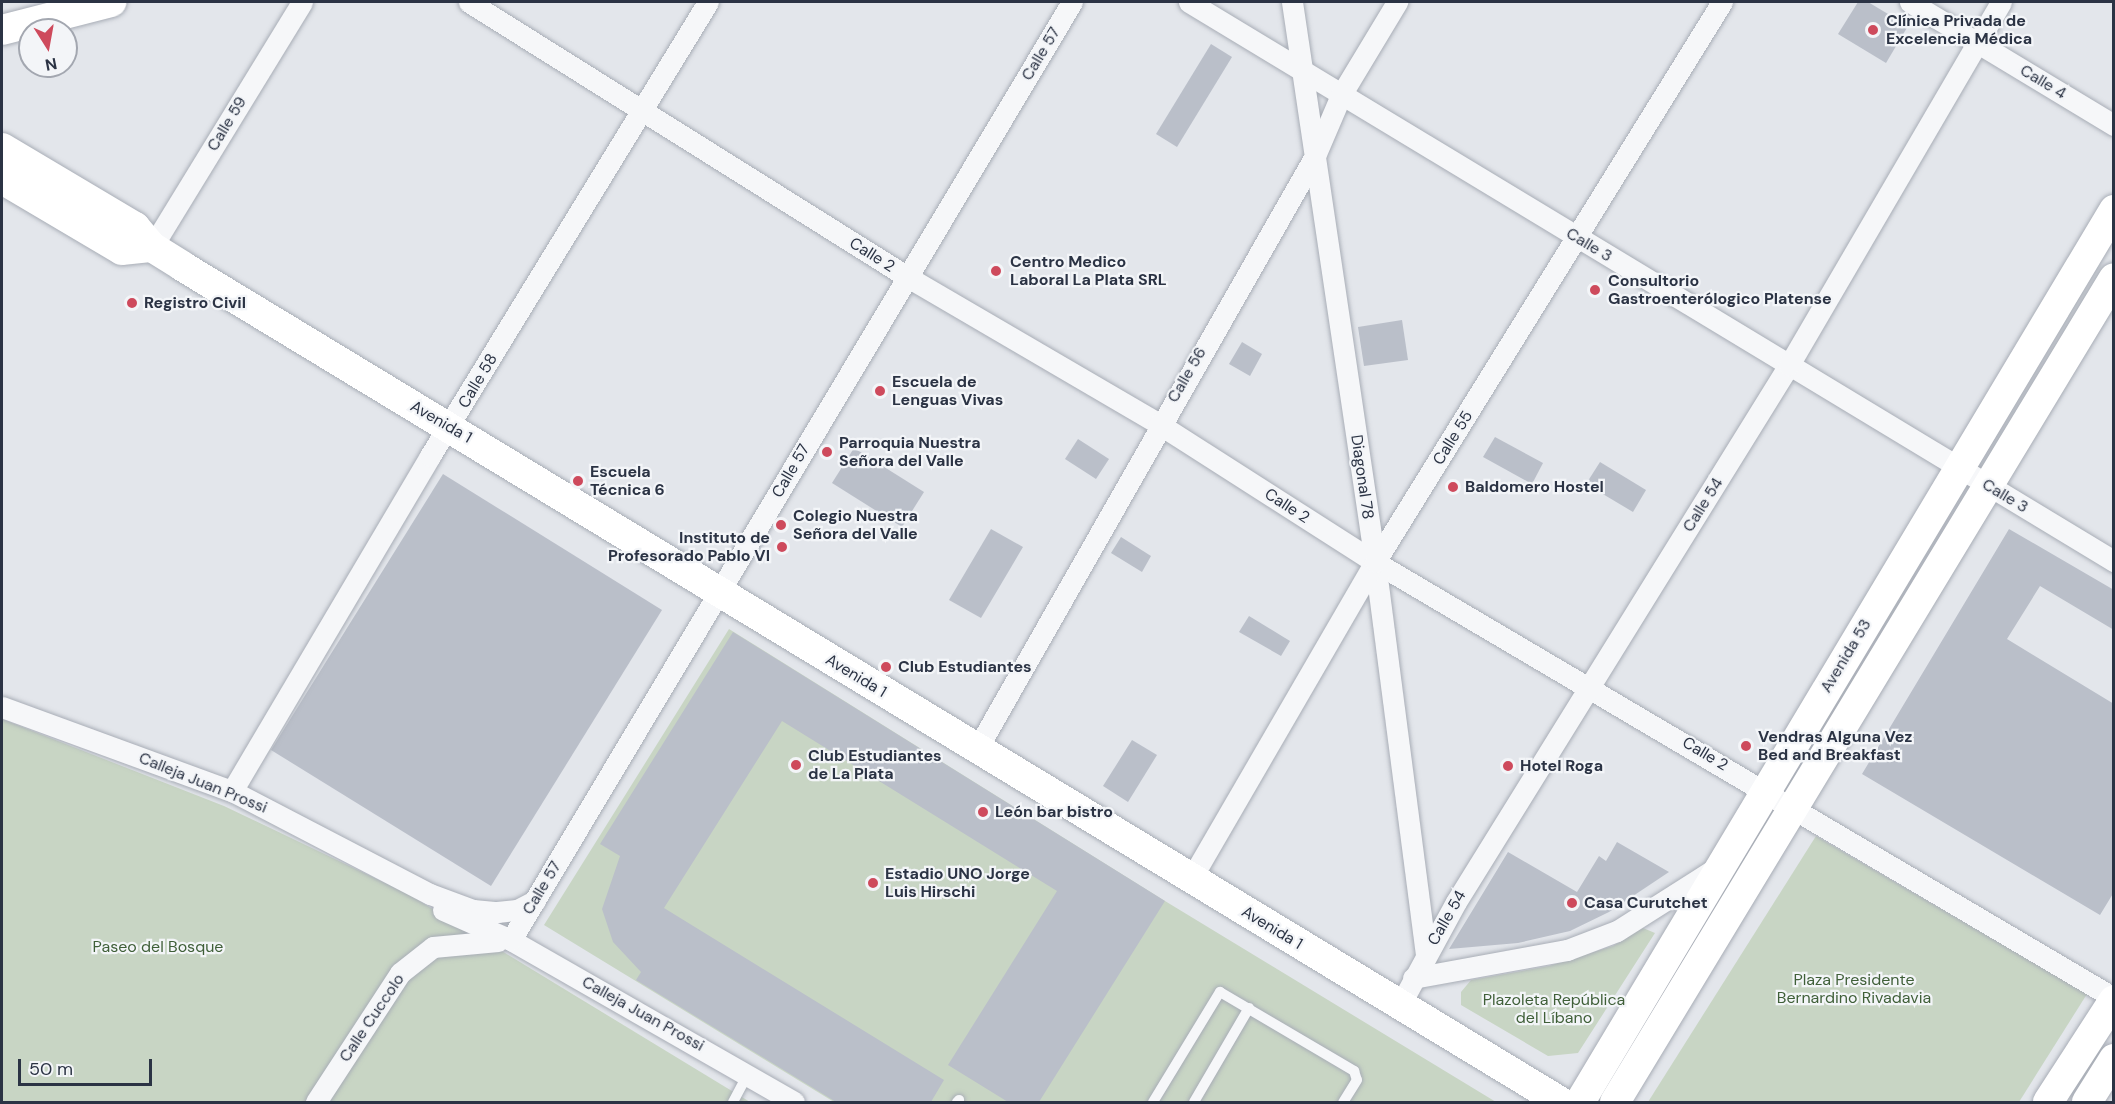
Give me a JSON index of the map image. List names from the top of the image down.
{
  "streets": {
    "street": [
      "Calle 57",
      "Calle 4",
      "Calle 59",
      "Calle 3",
      "Calle 2",
      "Calle 56",
      "Calle 58",
      "Avenida 1",
      "Calle 55",
      "Diagonal 78",
      "Calle 54",
      "Avenida 53",
      "Calleja Juan Prossi",
      "Calle Cuccolo"
    ]
  },
  "crossings": [
    ["Calle 57", "Calle 2"],
    ["Calle 57", "Avenida 1"],
    ["Calle 57", "Calleja Juan Prossi"],
    ["Calle 57", "Calle Cuccolo"],
    ["Calle 4", "Calle 54"],
    ["Calle 59", "Avenida 1"],
    ["Calle 3", "Calle 56"],
    ["Calle 3", "Calle 55"],
    ["Calle 3", "Diagonal 78"],
    ["Calle 3", "Calle 54"],
    ["Calle 3", "Avenida 53"],
    ["Calle 2", "Calle 56"],
    ["Calle 2", "Calle 58"],
    ["Calle 2", "Calle 55"],
    ["Calle 2", "Diagonal 78"],
    ["Calle 2", "Calle 54"],
    ["Calle 2", "Avenida 53"],
    ["Calle 56", "Avenida 1"],
    ["Calle 56", "Diagonal 78"],
    ["Calle 58", "Avenida 1"],
    ["Calle 58", "Calleja Juan Prossi"],
    ["Avenida 1", "Calle 55"],
    ["Avenida 1", "Calle 54"],
    ["Calle 55", "Diagonal 78"],
    ["Diagonal 78", "Calle 54"],
    ["Calleja Juan Prossi", "Calle Cuccolo"]
  ],
  "parks": ["Paseo del Bosque", "Plaza Presidente Bernardino Rivadavia", "Plazoleta República del Líbano"],
  "places": [
    "Clínica Privada de Excelencia Médica",
    "Centro Medico Laboral La Plata SRL",
    "Consultorio Gastroenterólogico Platense",
    "Registro Civil",
    "Escuela de Lenguas Vivas",
    "Parroquia Nuestra Señora del Valle",
    "Escuela Técnica 6",
    "Baldomero Hostel",
    "Colegio Nuestra Señora del Valle",
    "Instituto de Profesorado Pablo VI",
    "Club Estudiantes",
    "Vendras Alguna Vez Bed and Breakfast",
    "Club Estudiantes de La Plata",
    "Hotel Roga",
    "León bar bistro",
    "Estadio UNO Jorge Luis Hirschi",
    "Casa Curutchet"
  ],
  "scale_bar": "50 m",
  "north": "bottom"
}
